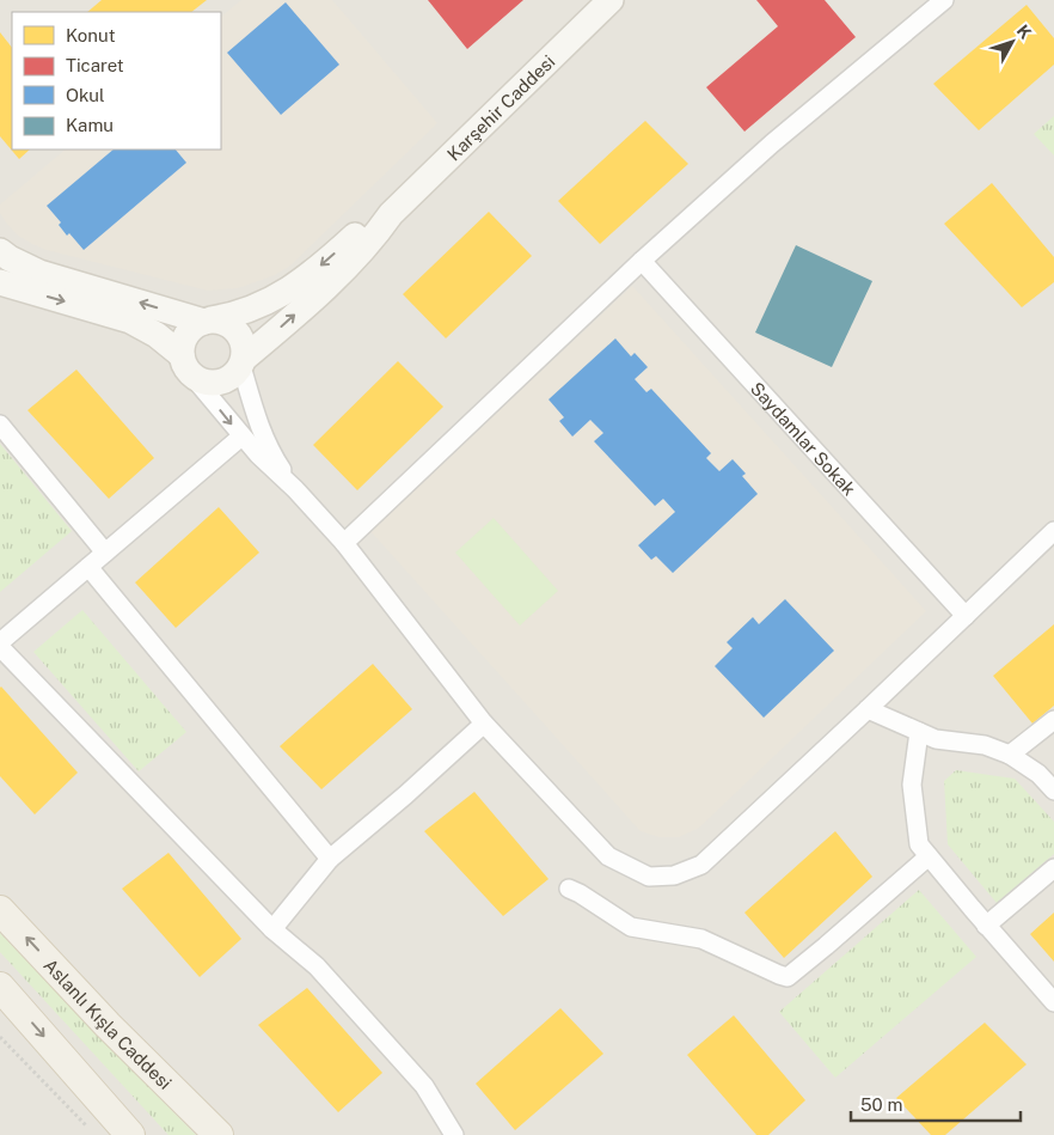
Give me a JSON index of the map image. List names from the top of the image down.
{
  "streets": {
    "main road": ["Aslanlı Kışla Caddesi"],
    "street": ["Karşehir Caddesi", "Saydamlar Sokak"]
  },
  "legend": [
    "Konut",
    "Ticaret",
    "Okul",
    "Kamu"
  ],
  "scale_bar": "50 m",
  "north": "top right"
}
